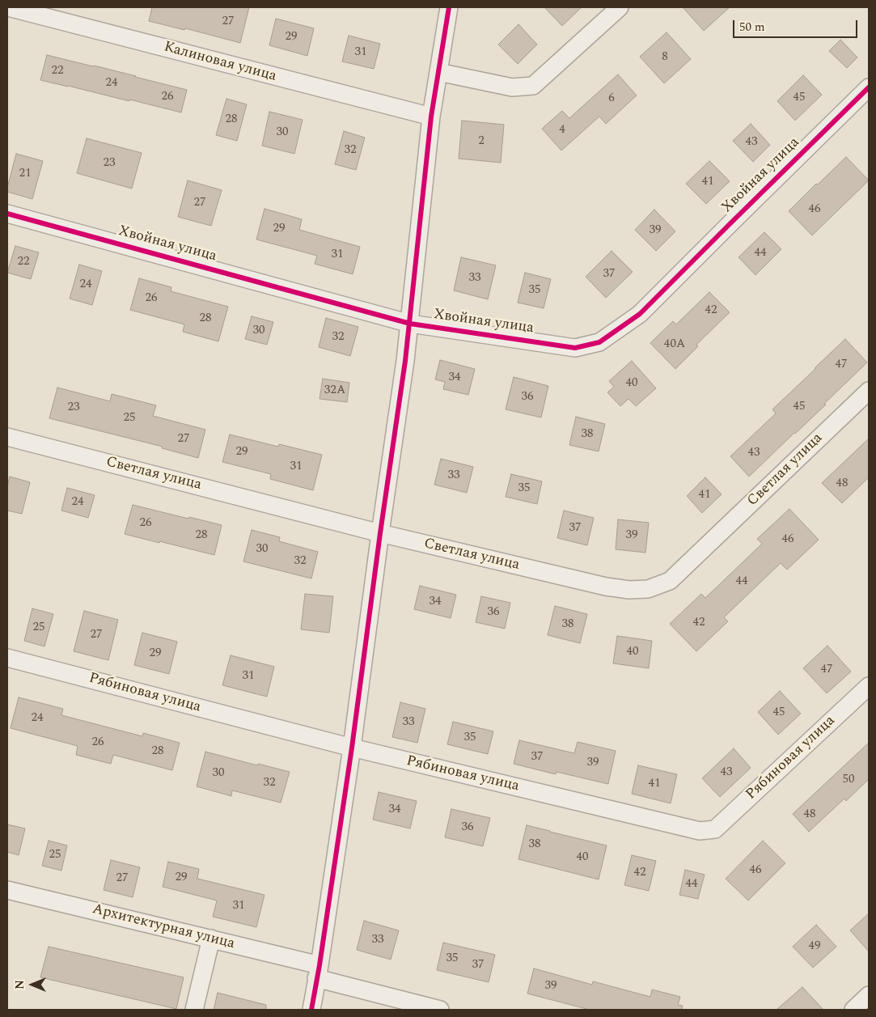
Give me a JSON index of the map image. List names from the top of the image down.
{
  "streets": {
    "street": [
      "Калиновая улица",
      "Хвойная улица",
      "Светлая улица",
      "Рябиновая улица",
      "Архитектурная улица"
    ]
  },
  "house_numbers": [
    "27",
    "29",
    "31",
    "8",
    "22",
    "24",
    "26",
    "45",
    "6",
    "28",
    "4",
    "30",
    "2",
    "43",
    "32",
    "23",
    "21",
    "41",
    "27",
    "46",
    "29",
    "39",
    "44",
    "31",
    "22",
    "37",
    "33",
    "24",
    "35",
    "26",
    "42",
    "28",
    "30",
    "32",
    "40А",
    "47",
    "34",
    "40",
    "32A",
    "36",
    "45",
    "23",
    "25",
    "38",
    "27",
    "29",
    "43",
    "31",
    "33",
    "48",
    "35",
    "41",
    "24",
    "26",
    "37",
    "28",
    "39",
    "46",
    "30",
    "32",
    "44",
    "34",
    "36",
    "42",
    "38",
    "25",
    "27",
    "40",
    "29",
    "47",
    "31",
    "45",
    "24",
    "33",
    "35",
    "26",
    "28",
    "37",
    "39",
    "43",
    "30",
    "50",
    "32",
    "41",
    "34",
    "48",
    "36",
    "38",
    "25",
    "40",
    "46",
    "42",
    "29",
    "27",
    "44",
    "31",
    "33",
    "49",
    "35",
    "37",
    "39"
  ],
  "scale_bar": "50 m",
  "north": "left"
}
